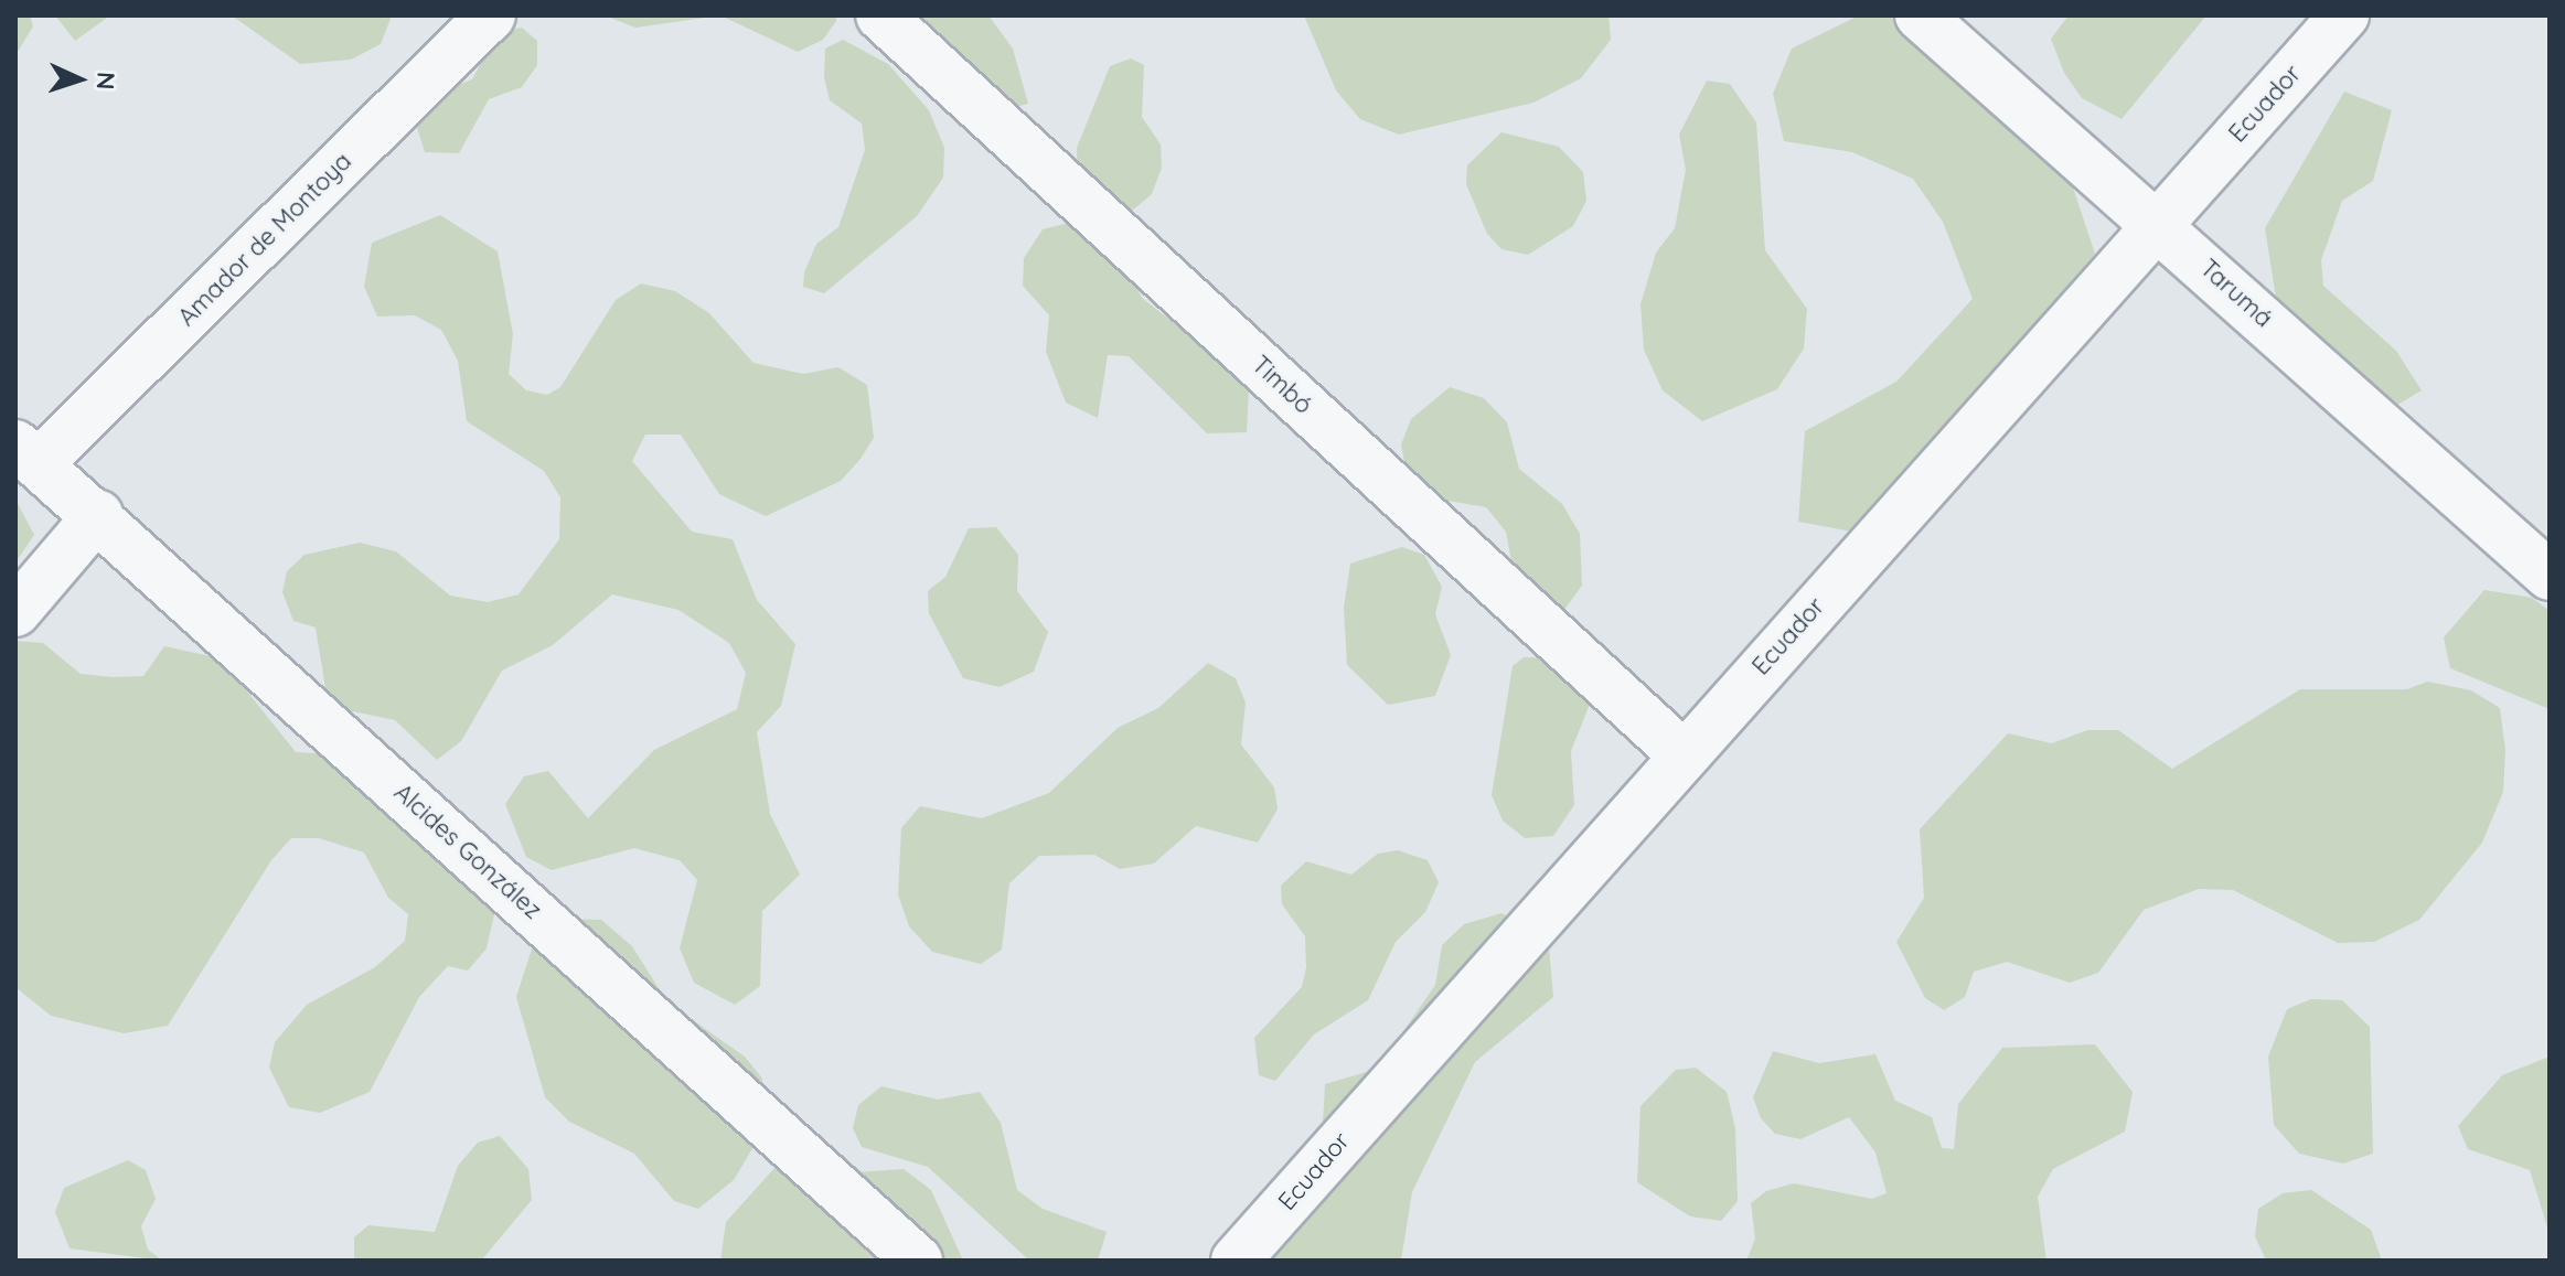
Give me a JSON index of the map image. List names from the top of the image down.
{
  "streets": {
    "street": [
      "Ecuador",
      "Amador de Montoya",
      "Tarumá",
      "Timbó",
      "Alcides González"
    ]
  },
  "crossings": [
    ["Ecuador", "Tarumá"],
    ["Ecuador", "Timbó"],
    ["Amador de Montoya", "Alcides González"]
  ],
  "north": "right"
}
